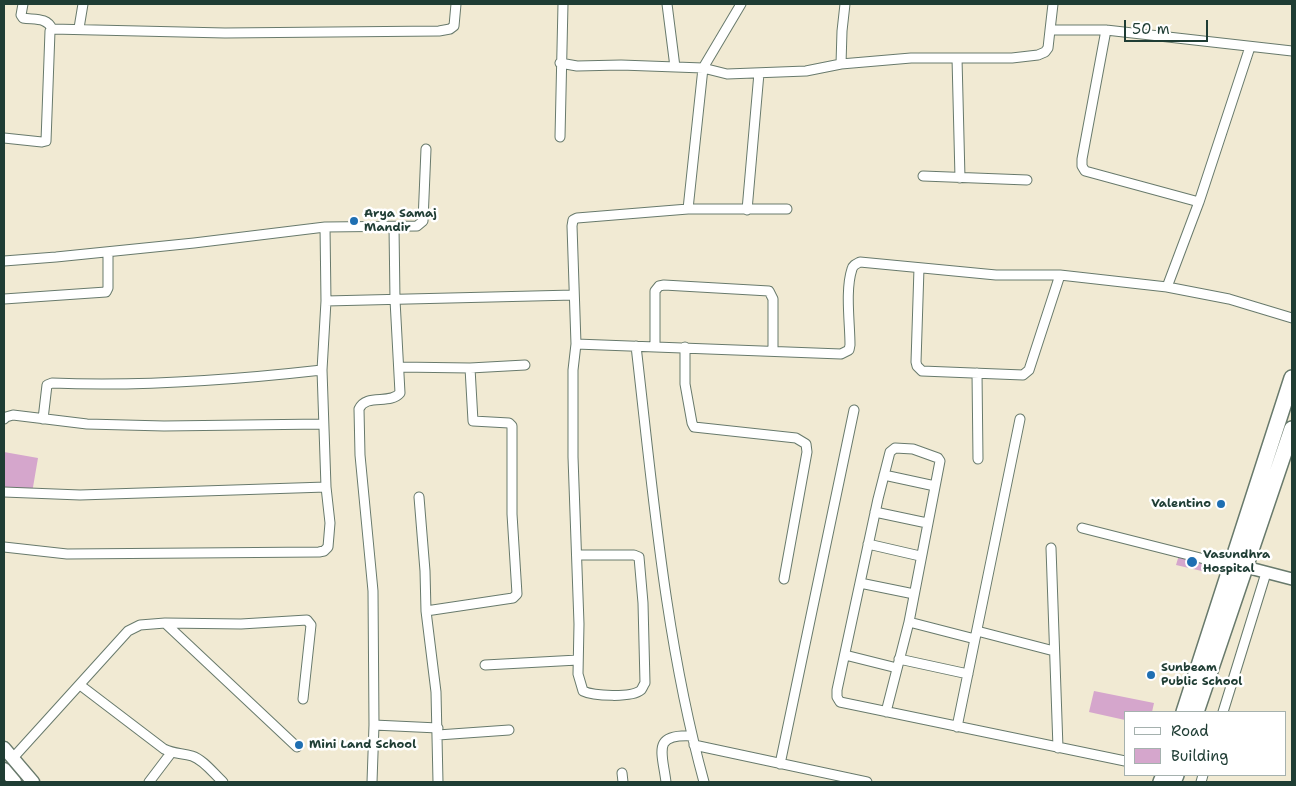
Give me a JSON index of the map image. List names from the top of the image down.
{
  "places": [
    "Arya Samaj Mandir",
    "Valentino",
    "Vasundhra Hospital",
    "Sunbeam Public School",
    "Mini Land School"
  ],
  "legend": ["Road", "Building"],
  "scale_bar": "50 m"
}
